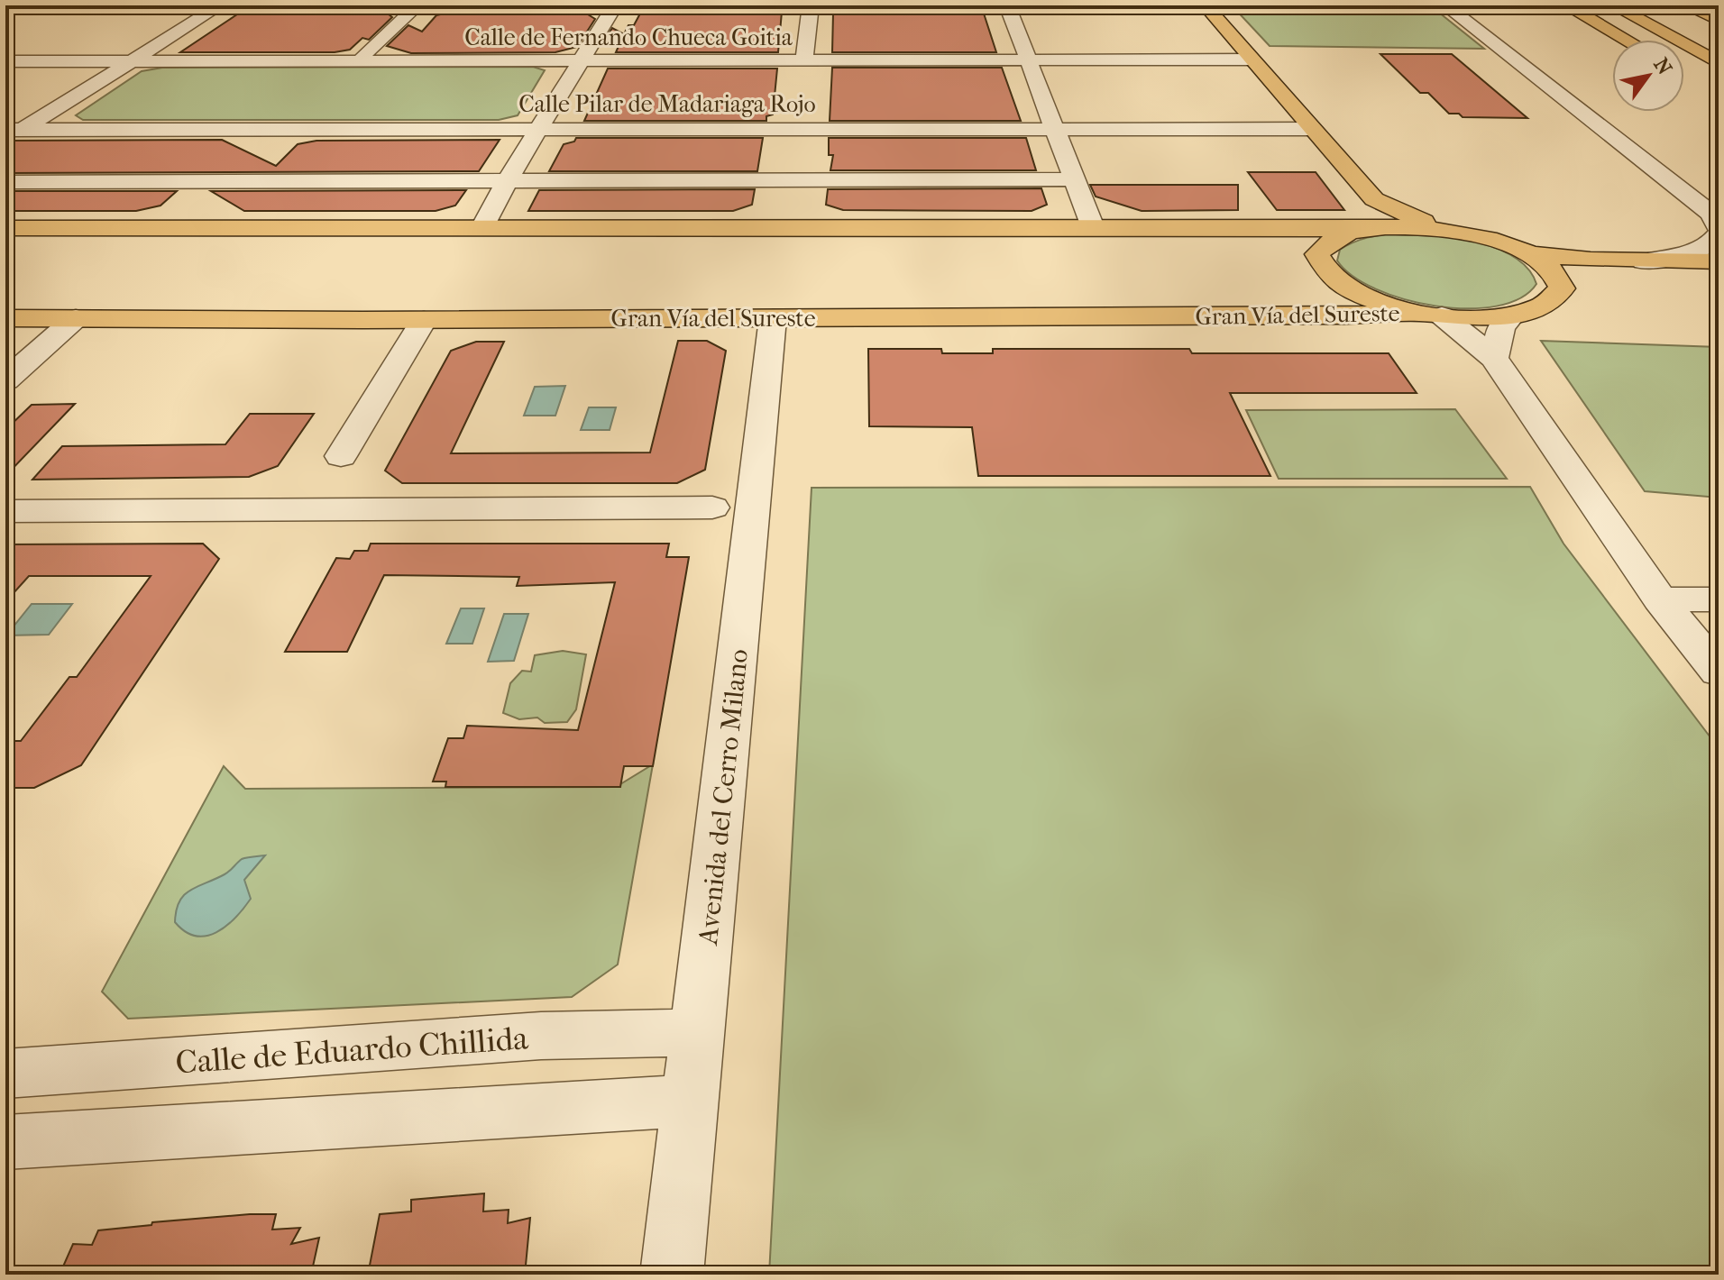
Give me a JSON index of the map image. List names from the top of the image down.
{
  "streets": {
    "main road": ["Gran Vía del Sureste"],
    "street": [
      "Calle de Fernando Chueca Goitia",
      "Calle Pilar de Madariaga Rojo",
      "Avenida del Cerro Milano",
      "Calle de Eduardo Chillida"
    ]
  },
  "crossings": [
    ["Gran Vía del Sureste", "Avenida del Cerro Milano"],
    ["Avenida del Cerro Milano", "Calle de Eduardo Chillida"]
  ],
  "north": "top right"
}
